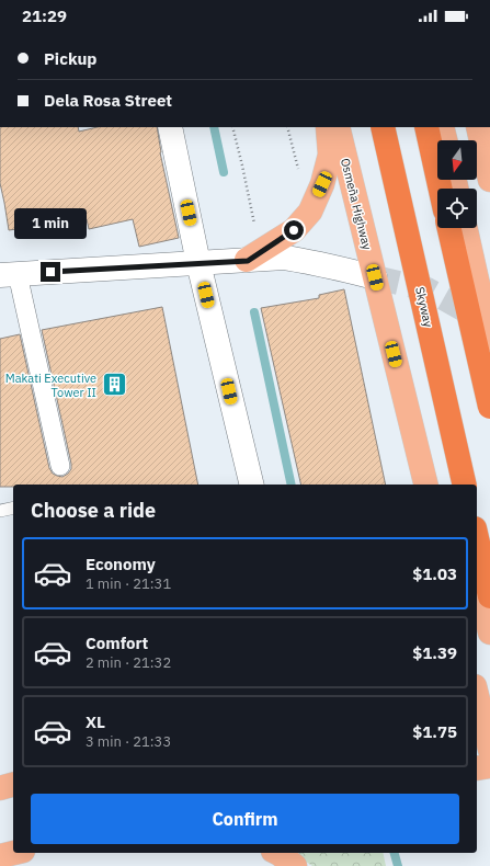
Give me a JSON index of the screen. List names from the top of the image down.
{
  "streets": {
    "highway": ["Skyway"],
    "main road": ["Osmeña Highway"]
  },
  "places": {
    "building": ["Makati Executive Tower II"]
  },
  "north": "bottom",
  "page": {
    "status": "21:29",
    "banner": ["Pickup", "Dela Rosa Street"],
    "bubble": "1 min",
    "heading": "Choose a ride",
    "list": [
      {
        "name": "Economy",
        "note": "1 min · 21:31",
        "value": "$1.03"
      },
      {
        "name": "Comfort",
        "note": "2 min · 21:32",
        "value": "$1.39"
      },
      {
        "name": "XL",
        "note": "3 min · 21:33",
        "value": "$1.75"
      }
    ],
    "buttons": "Confirm"
  }
}
